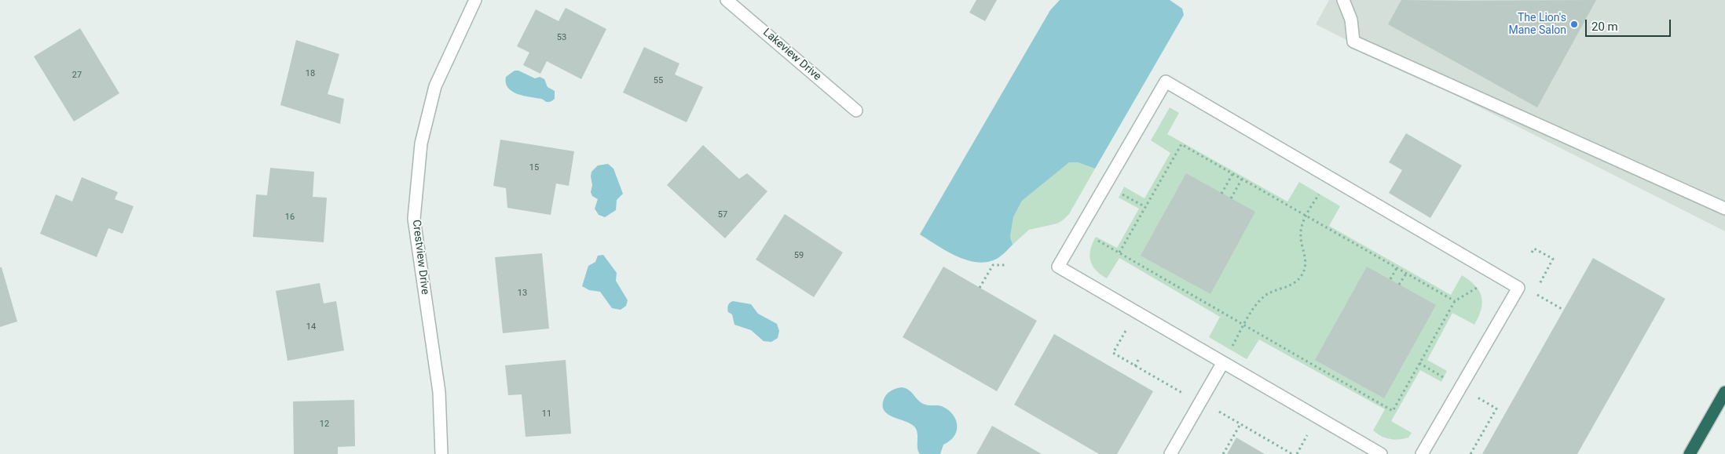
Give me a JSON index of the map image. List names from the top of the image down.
{
  "streets": {
    "street": ["Lakeview Drive", "Crestview Drive"]
  },
  "places": ["The Lion's Mane Salon"],
  "house_numbers": [
    "53",
    "18",
    "27",
    "55",
    "15",
    "57",
    "16",
    "59",
    "13",
    "14",
    "11",
    "12"
  ],
  "scale_bar": "20 m"
}
